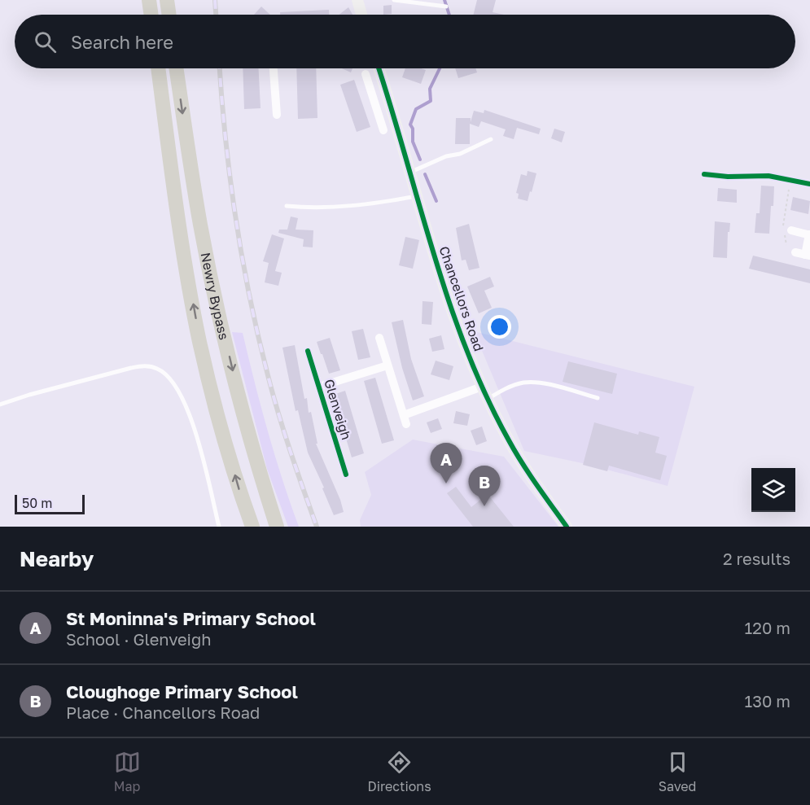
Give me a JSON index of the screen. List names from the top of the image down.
{
  "streets": {
    "highway": ["Newry Bypass"],
    "street": ["Chancellors Road", "Glenveigh"]
  },
  "scale_bar": "50 m",
  "page": {
    "search": "Search here",
    "pins": ["A", "B"],
    "scale": "50 m",
    "heading": ["Nearby", "2 results"],
    "list": [
      {
        "mark": "A",
        "name": "St Moninna's Primary School",
        "note": "School · Glenveigh",
        "value": "120 m"
      },
      {
        "mark": "B",
        "name": "Cloughoge Primary School",
        "note": "Place · Chancellors Road",
        "value": "130 m"
      }
    ],
    "nav": ["Map", "Directions", "Saved"]
  }
}
